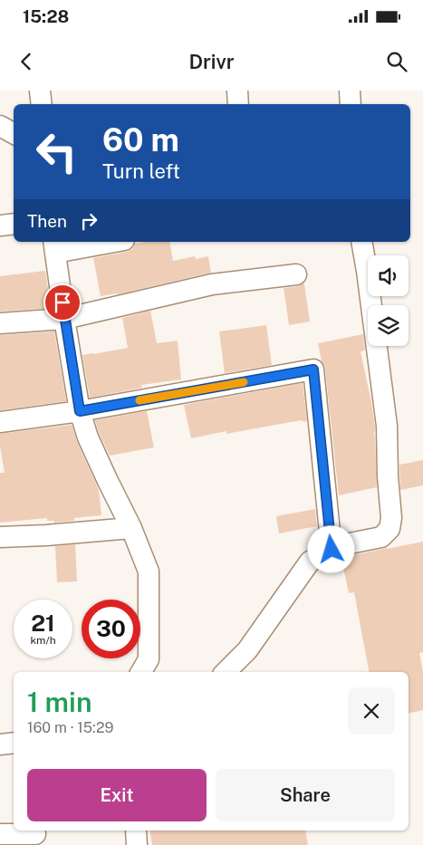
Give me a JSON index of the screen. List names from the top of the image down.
{
  "page": {
    "status": "15:28",
    "header": "Drivr",
    "turn": ["60 m", "Turn left"],
    "then": "Then",
    "speed": "21 km/h",
    "limit": "30",
    "heading": ["1 min", "160 m · 15:29"],
    "buttons": ["Exit", "Share"]
  }
}
